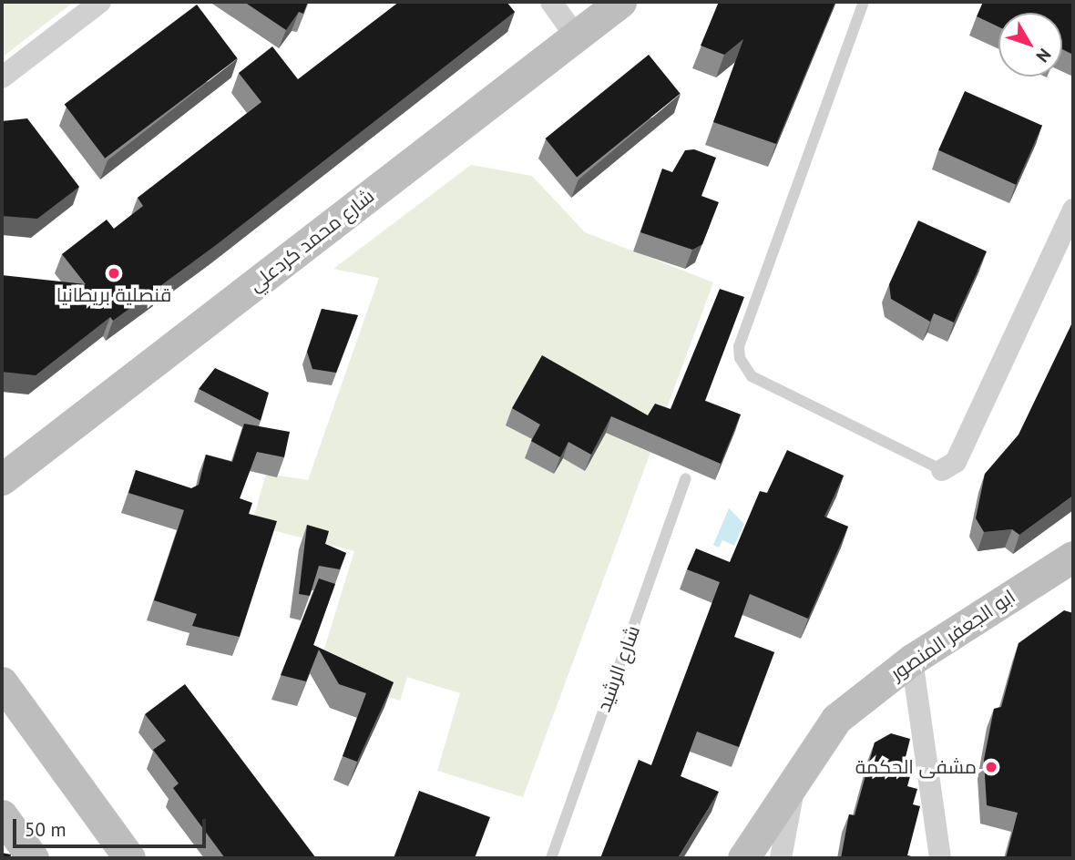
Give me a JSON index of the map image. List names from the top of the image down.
{
  "streets": {
    "main road": ["شارع محمد كردعلي", "ابو الجعفر المنصور"],
    "lane": ["شارع الرشيد"]
  },
  "places": ["قنصلية بريطانيا", "مشفى الحكمة"],
  "scale_bar": "50 m",
  "north": "bottom right"
}
